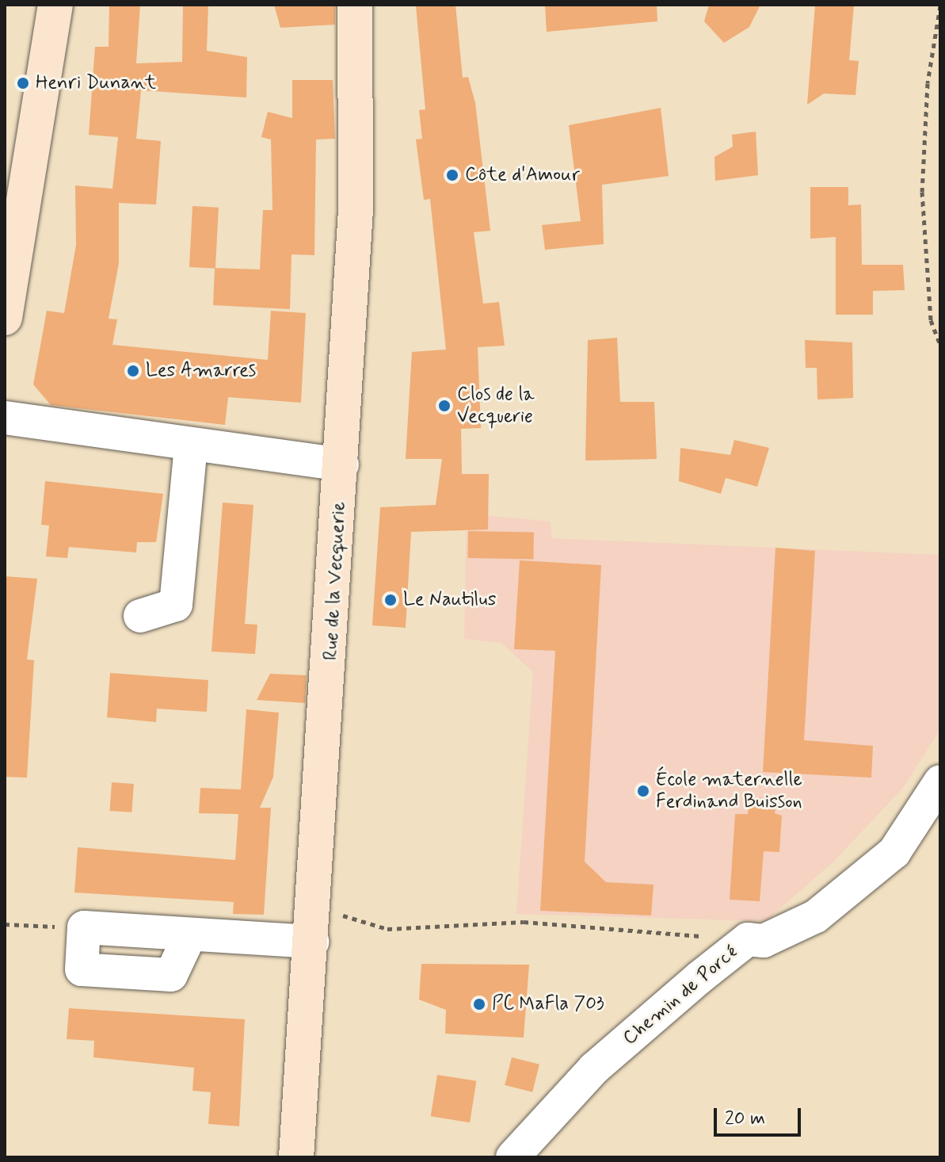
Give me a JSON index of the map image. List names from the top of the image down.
{
  "streets": {
    "main road": ["Rue de la Vecquerie"],
    "street": ["Chemin de Porcé"]
  },
  "places": [
    "Henri Dunant",
    "Côte d'Amour",
    "Les Amarres",
    "Clos de la Vecquerie",
    "Le Nautilus",
    "École maternelle Ferdinand Buisson",
    "PC MaFla 703"
  ],
  "scale_bar": "20 m"
}
